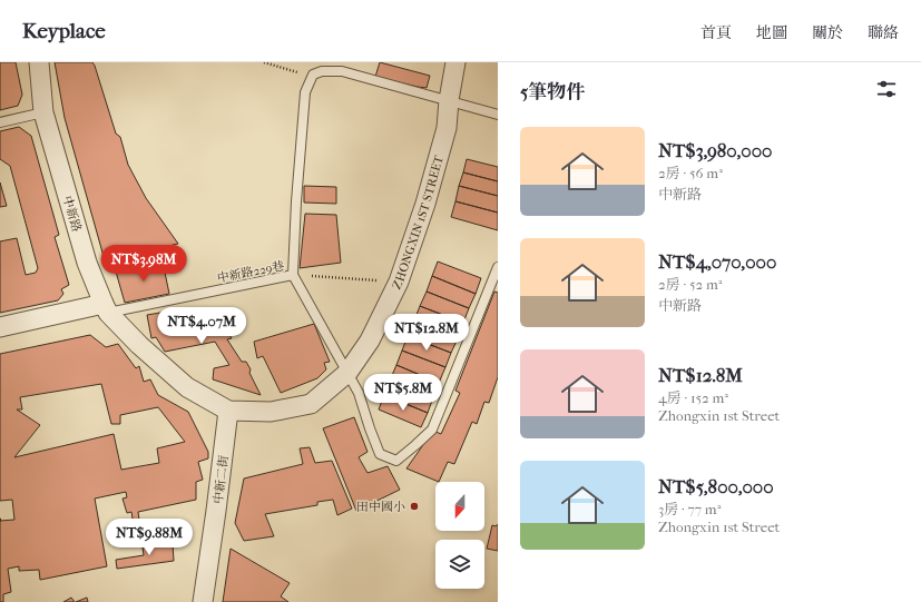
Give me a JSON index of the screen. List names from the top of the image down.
{
  "streets": {
    "street": ["中新路", "ZHONGXIN 1ST STREET", "中新二街"],
    "lane": ["中新路229巷"]
  },
  "crossings": [
    ["中新路", "ZHONGXIN 1ST STREET"],
    ["中新路", "中新路229巷"],
    ["中新路", "中新二街"],
    ["ZHONGXIN 1ST STREET", "中新二街"]
  ],
  "places": ["田中國小"],
  "north": "bottom",
  "page": {
    "header": "Keyplace",
    "nav": [
      "首頁",
      "地圖",
      "關於",
      "聯絡"
    ],
    "heading": "5筆物件",
    "list": [
      {
        "name": "NT$3,980,000",
        "note": "2房 · 56 m² · 中新路"
      },
      {
        "name": "NT$4,070,000",
        "note": "2房 · 52 m² · 中新路"
      },
      {
        "name": "NT$12.8M",
        "note": "4房 · 152 m² · Zhongxin 1st Street"
      },
      {
        "name": "NT$5,800,000",
        "note": "3房 · 77 m² · Zhongxin 1st Street"
      }
    ],
    "price": [
      "NT$3.98M",
      "NT$4.07M",
      "NT$12.8M",
      "NT$5.8M",
      "NT$9.88M"
    ]
  }
}
